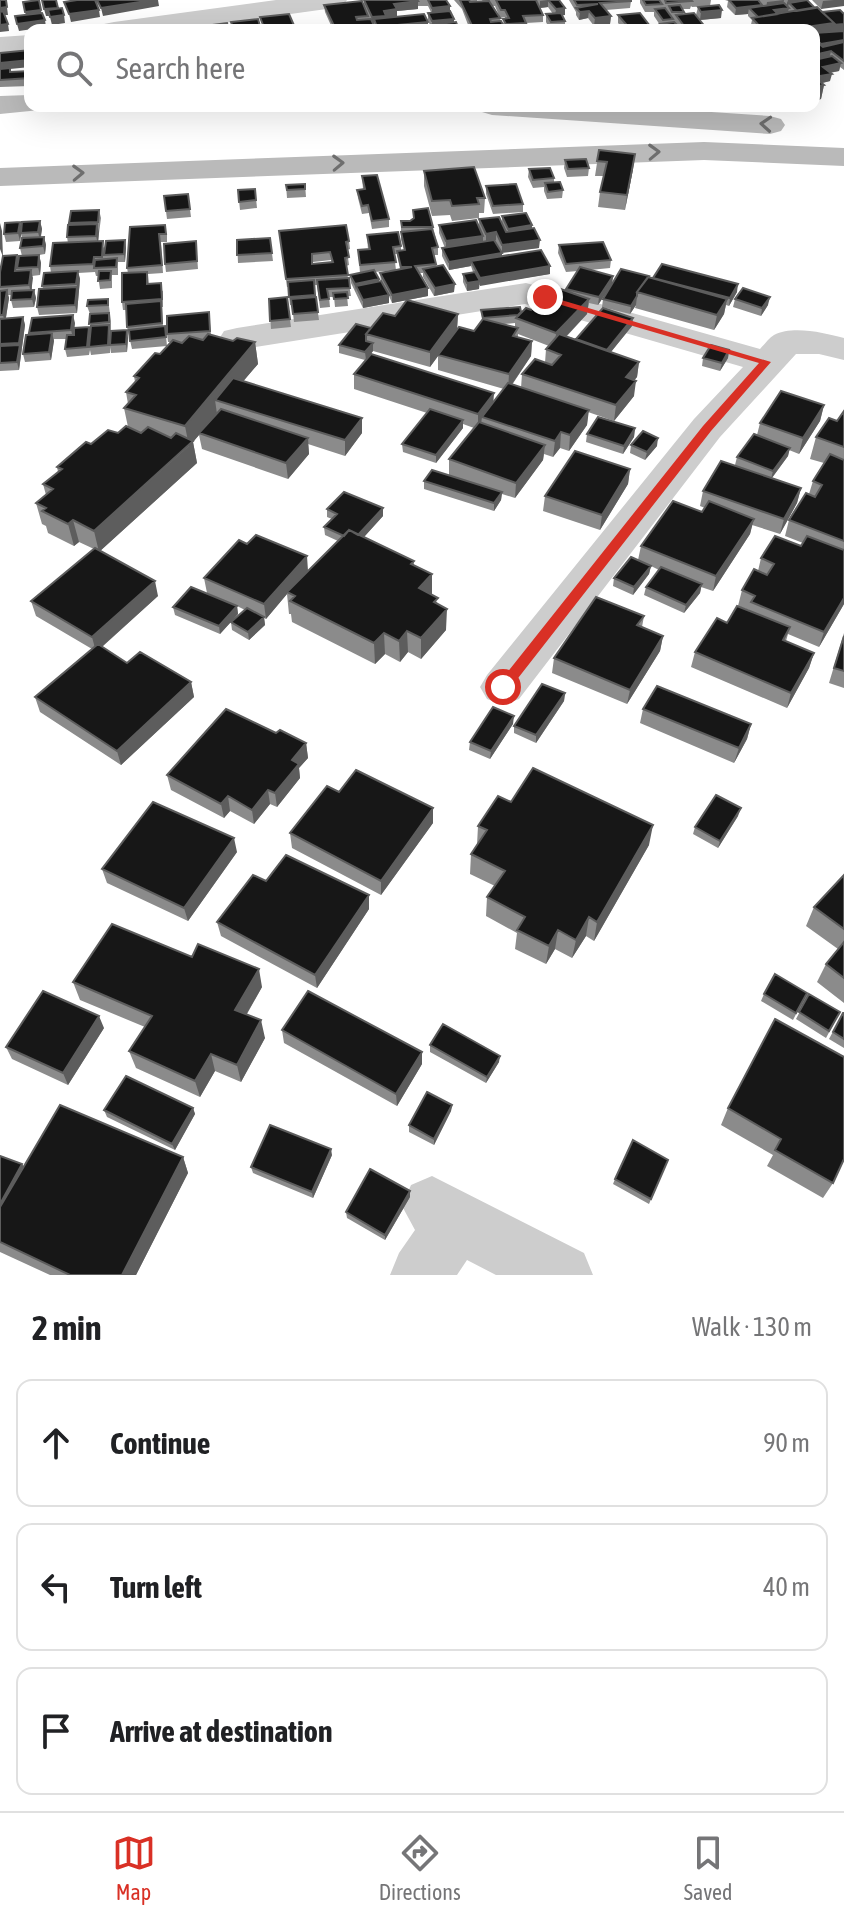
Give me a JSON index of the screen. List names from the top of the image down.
{
  "page": {
    "search": "Search here",
    "heading": ["2 min", "Walk · 130 m"],
    "list": [
      ["Continue", "90 m"],
      ["Turn left", "40 m"],
      "Arrive at destination"
    ],
    "nav": ["Map", "Directions", "Saved"]
  }
}
